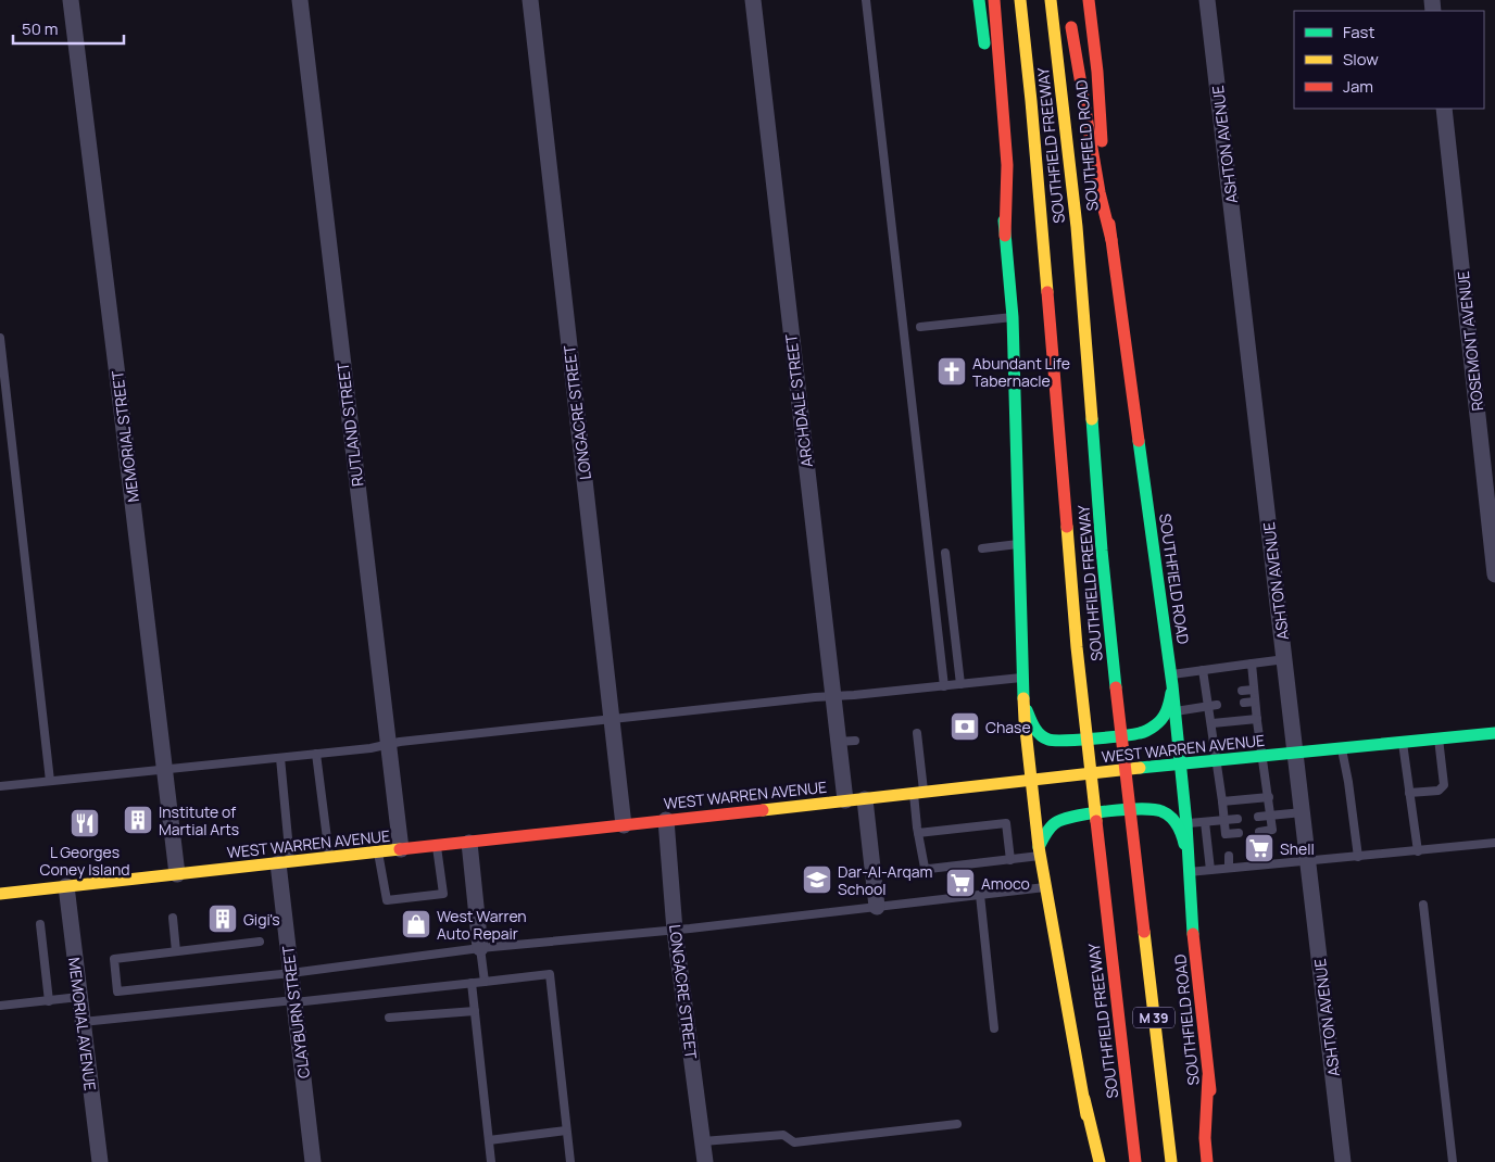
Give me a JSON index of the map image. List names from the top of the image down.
{
  "streets": {
    "main road": [
      "SOUTHFIELD FREEWAY",
      "SOUTHFIELD ROAD",
      "WEST WARREN AVENUE",
      "M 39"
    ],
    "street": [
      "ASHTON AVENUE",
      "ROSEMONT AVENUE",
      "ARCHDALE STREET",
      "LONGACRE STREET",
      "RUTLAND STREET",
      "MEMORIAL STREET",
      "CLAYBURN STREET",
      "MEMORIAL AVENUE"
    ]
  },
  "crossings": [
    ["ASHTON AVENUE", "WEST WARREN AVENUE"],
    ["SOUTHFIELD ROAD", "WEST WARREN AVENUE"],
    ["ARCHDALE STREET", "WEST WARREN AVENUE"],
    ["LONGACRE STREET", "WEST WARREN AVENUE"],
    ["RUTLAND STREET", "WEST WARREN AVENUE"],
    ["MEMORIAL STREET", "WEST WARREN AVENUE"],
    ["WEST WARREN AVENUE", "CLAYBURN STREET"],
    ["WEST WARREN AVENUE", "MEMORIAL AVENUE"]
  ],
  "places": {
    "church": ["Abundant Life Tabernacle"],
    "bank": ["Chase"],
    "building": ["Institute of Martial Arts", "Gigi's"],
    "restaurant": ["L Georges Coney Island"],
    "supermarket": ["Shell", "Amoco"],
    "school or university": ["Dar-Al-Arqam School"],
    "shop": ["West Warren Auto Repair"]
  },
  "legend": ["Fast", "Slow", "Jam"],
  "scale_bar": "50 m"
}
